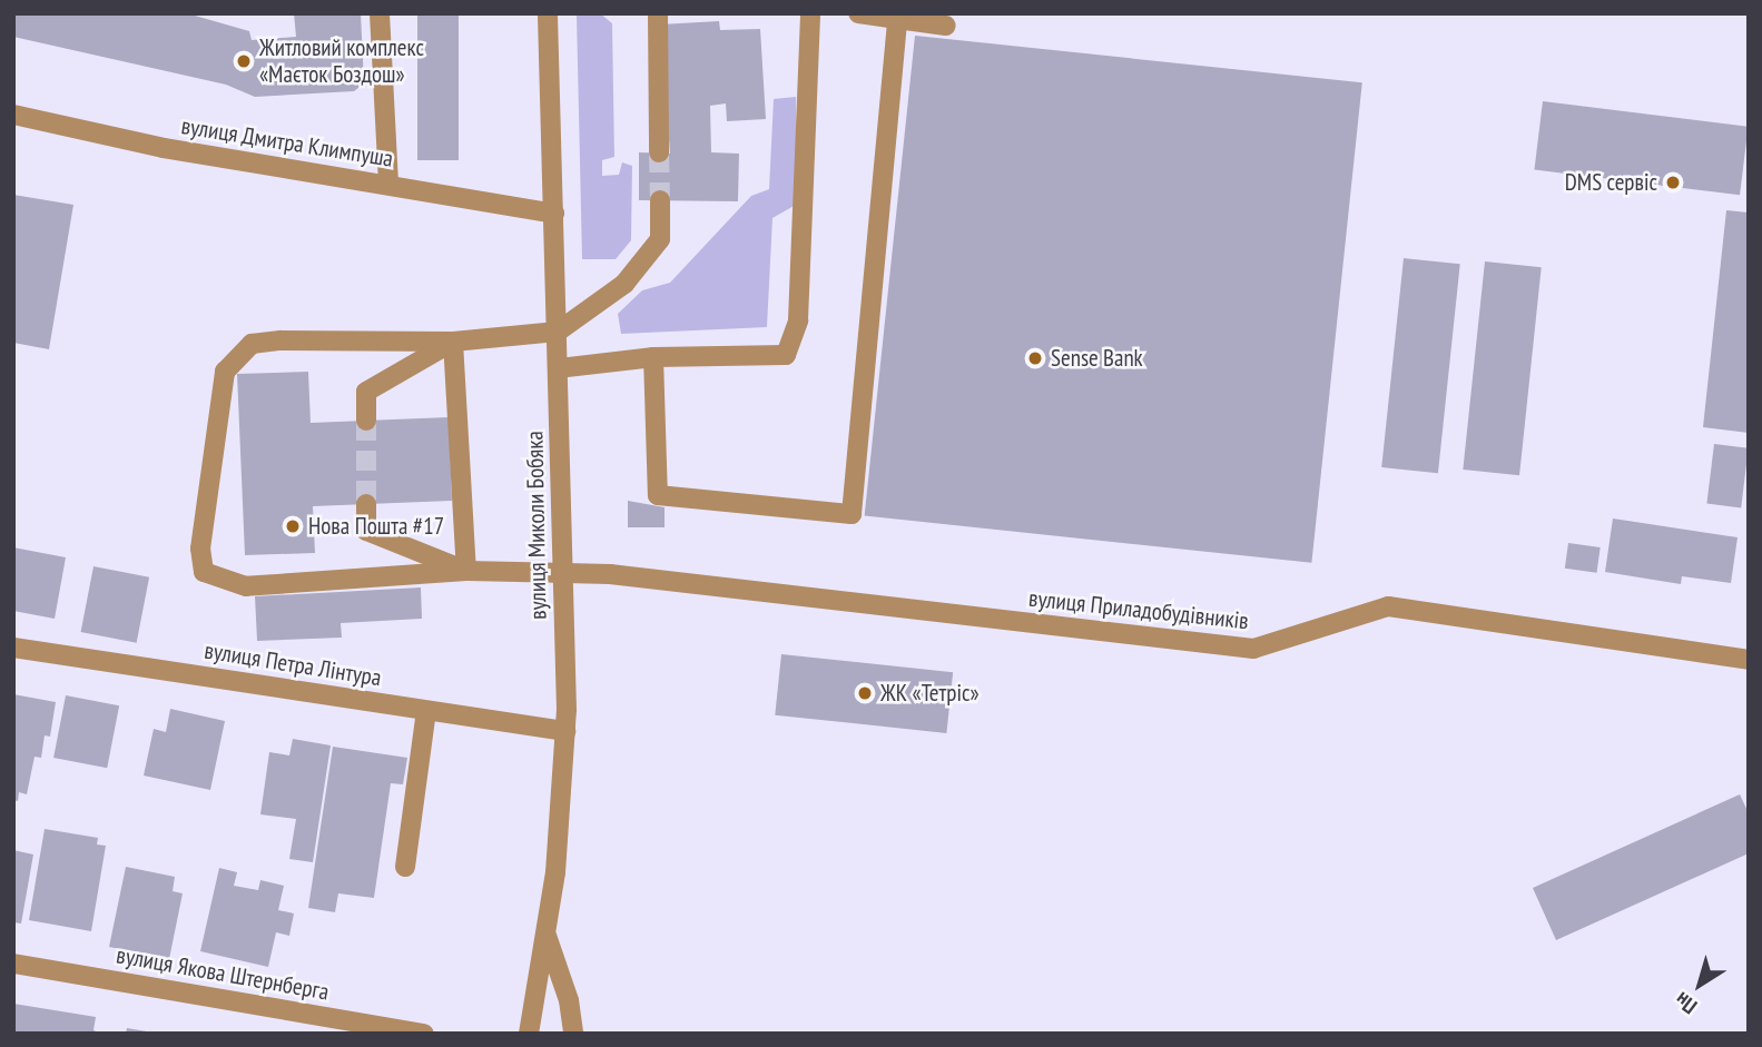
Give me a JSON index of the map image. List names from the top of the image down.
{
  "streets": {
    "street": [
      "вулиця Дмитра Климпуша",
      "вулиця Миколи Бобяка",
      "вулиця Приладобудівників",
      "вулиця Петра Лінтура",
      "вулиця Якова Штернберга"
    ]
  },
  "crossings": [
    ["вулиця Дмитра Климпуша", "вулиця Миколи Бобяка"],
    ["вулиця Миколи Бобяка", "вулиця Приладобудівників"],
    ["вулиця Миколи Бобяка", "вулиця Петра Лінтура"]
  ],
  "places": [
    "Житловий комплекс «Маєток Боздош»",
    "DMS сервіс",
    "Sense Bank",
    "Нова Пошта #17",
    "ЖК «Тетріс»"
  ],
  "north": "bottom left"
}
